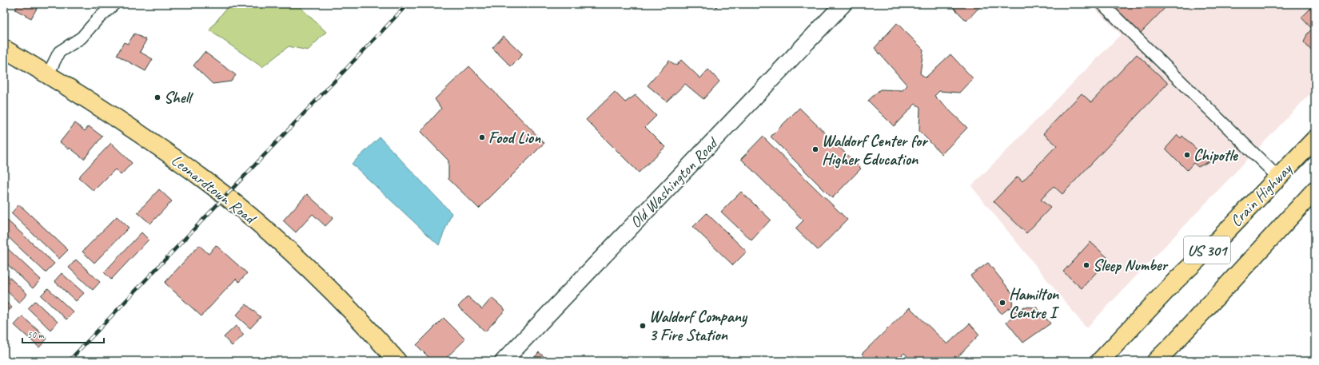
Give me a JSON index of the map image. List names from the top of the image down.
{
  "streets": {
    "highway": ["Leonardtown Road", "Crain Highway", "US 301"],
    "main road": ["Old Washington Road"]
  },
  "places": [
    "Shell",
    "Food Lion",
    "Waldorf Center for Higher Education",
    "Chipotle",
    "Sleep Number",
    "Hamilton Centre I",
    "Waldorf Company 3 Fire Station"
  ],
  "scale_bar": "50 m"
}
